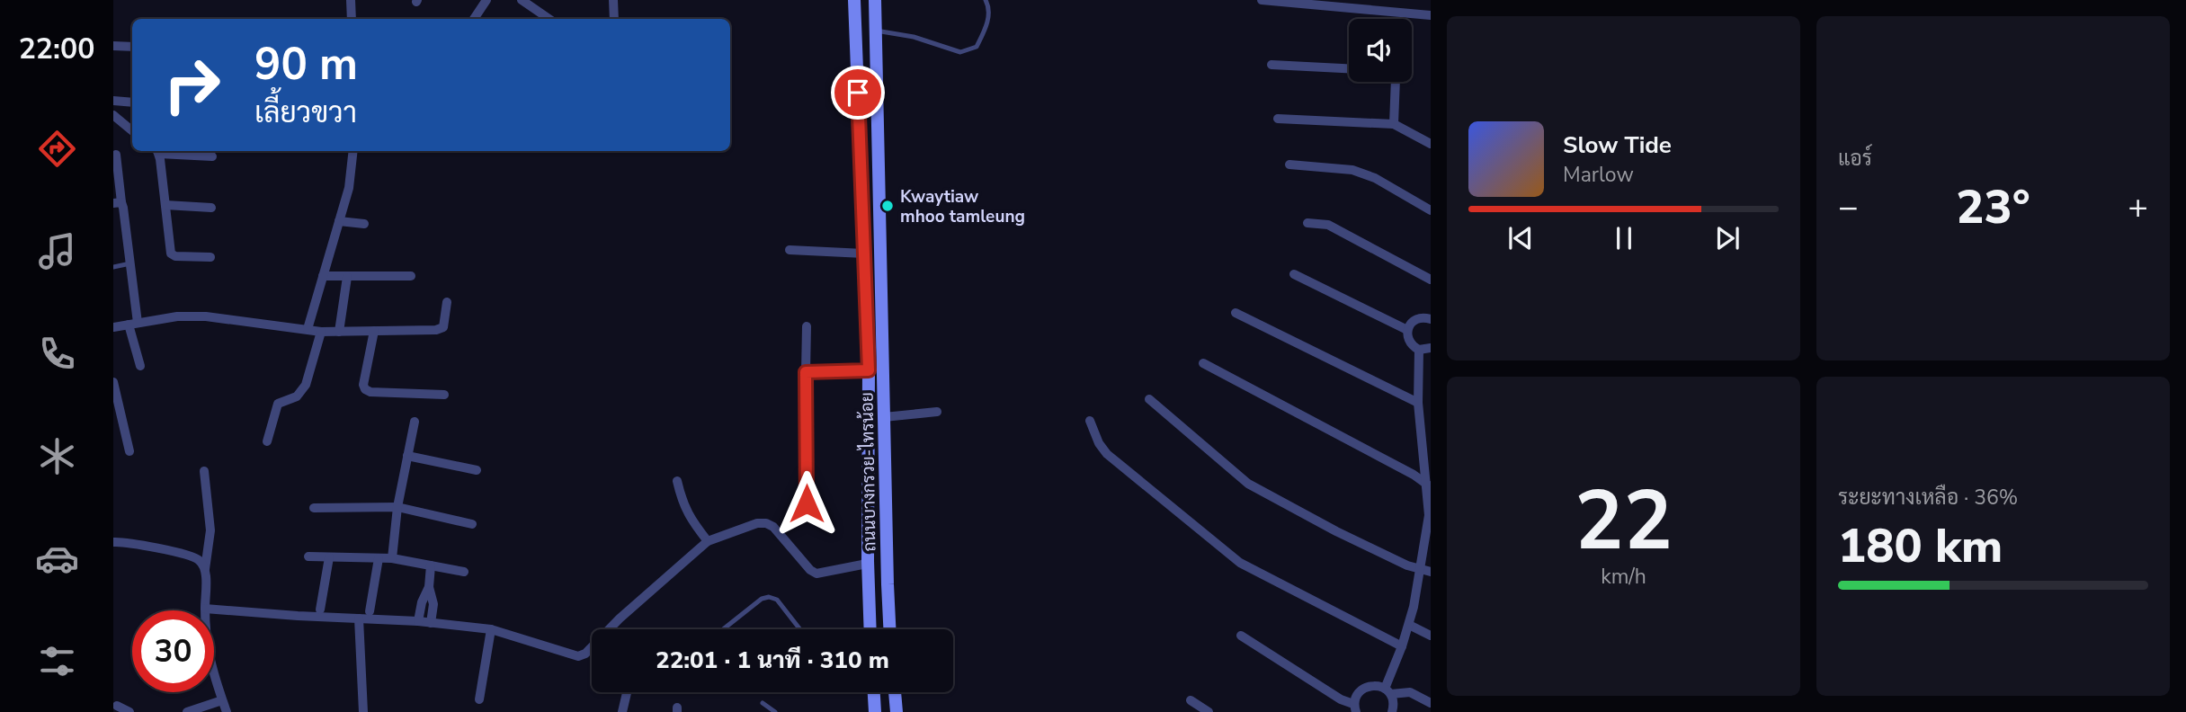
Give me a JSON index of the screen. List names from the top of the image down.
{
  "streets": {
    "main road": ["ถนนบางกรวย-ไทรน้อย"]
  },
  "places": ["Kwaytiaw mhoo tamleung"],
  "page": {
    "tabs": "22:00",
    "tile": [
      "แอร์",
      ["22", "km/h"],
      ["ระยะทางเหลือ · 36%", "180 km"]
    ],
    "turn": ["90 m", "เลี้ยวขวา"],
    "song": ["Slow Tide", "Marlow"],
    "heat": ["−", "23°", "+"],
    "limit": "30",
    "trip": "22:01 · 1 นาที · 310 m"
  }
}
